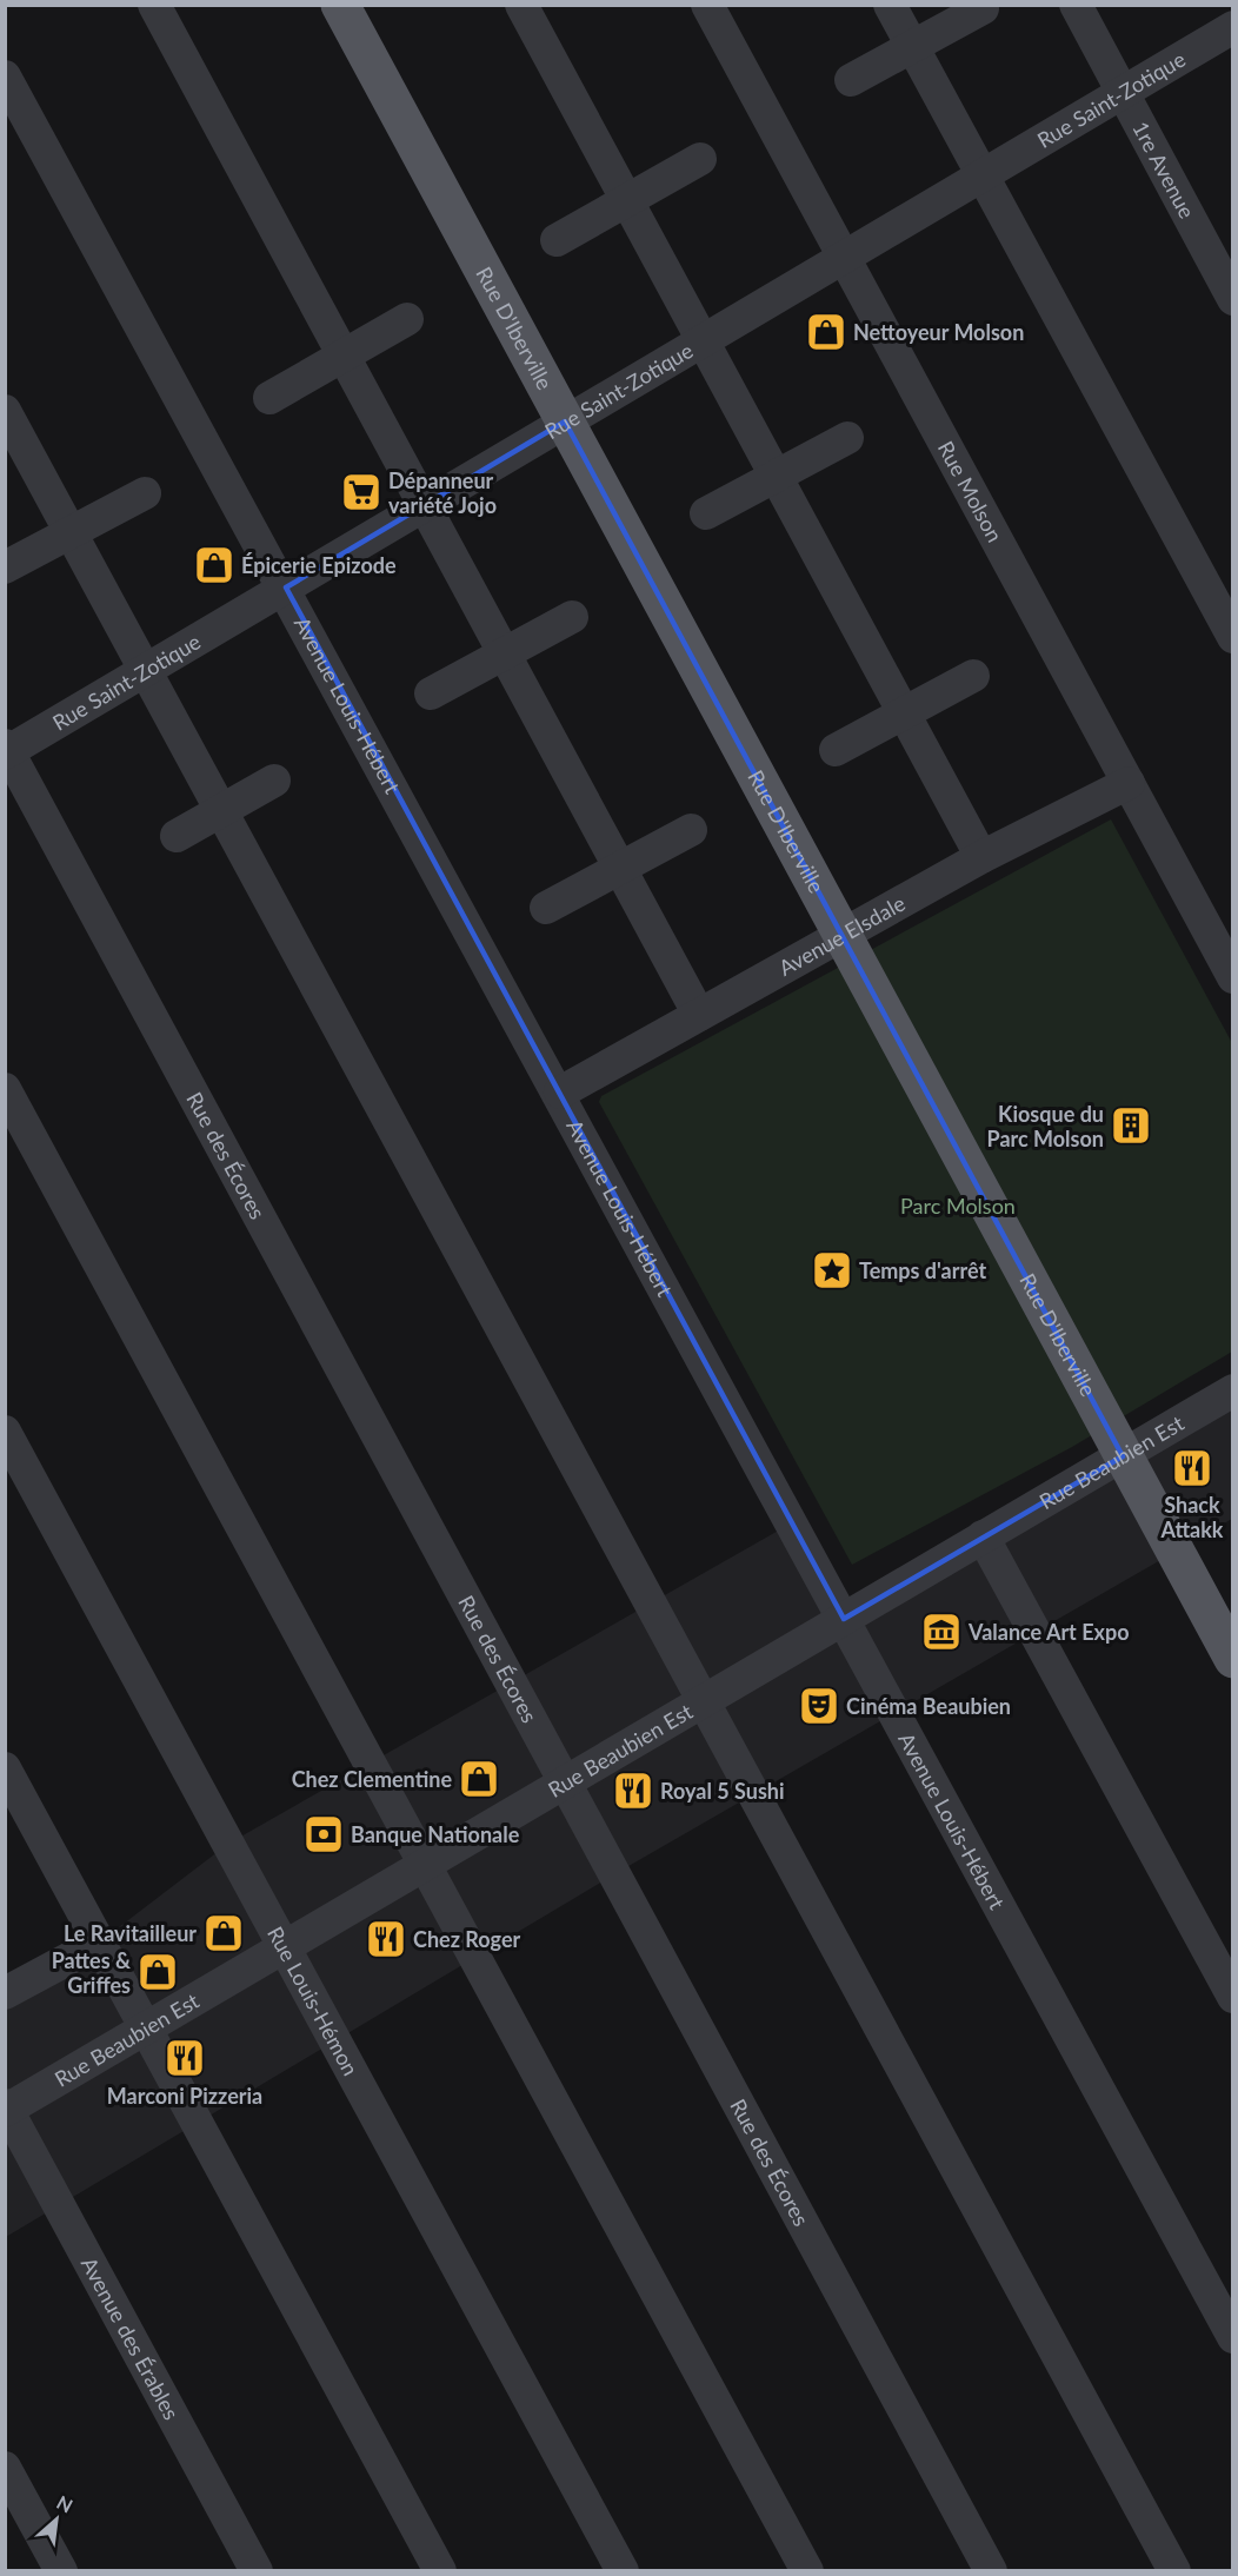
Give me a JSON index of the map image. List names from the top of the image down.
{
  "streets": {
    "main road": ["Rue D'Iberville"],
    "street": [
      "Rue Saint-Zotique",
      "1re Avenue",
      "Rue Molson",
      "Avenue Louis-Hébert",
      "Avenue Elsdale",
      "Rue des Écores",
      "Rue Beaubien Est",
      "Rue Louis-Hémon",
      "Avenue des Érables"
    ]
  },
  "crossings": [
    ["Rue Saint-Zotique", "1re Avenue"],
    ["Rue Saint-Zotique", "Rue D'Iberville"],
    ["Rue Saint-Zotique", "Rue Molson"],
    ["Rue Saint-Zotique", "Avenue Louis-Hébert"],
    ["Rue Saint-Zotique", "Rue des Écores"],
    ["Rue D'Iberville", "Avenue Elsdale"],
    ["Rue D'Iberville", "Rue Beaubien Est"],
    ["Rue Molson", "Avenue Elsdale"],
    ["Avenue Louis-Hébert", "Avenue Elsdale"],
    ["Avenue Louis-Hébert", "Rue Beaubien Est"],
    ["Rue des Écores", "Rue Beaubien Est"],
    ["Rue Beaubien Est", "Rue Louis-Hémon"],
    ["Rue Beaubien Est", "Avenue des Érables"]
  ],
  "parks": ["Parc Molson"],
  "places": {
    "shop": [
      "Nettoyeur Molson",
      "Épicerie Epizode",
      "Chez Clementine",
      "Le Ravitailleur",
      "Pattes & Griffes"
    ],
    "supermarket": ["Dépanneur variété Jojo"],
    "building": ["Kiosque du Parc Molson"],
    "place": ["Temps d'arrêt"],
    "restaurant": [
      "Shack Attakk",
      "Royal 5 Sushi",
      "Chez Roger",
      "Marconi Pizzeria"
    ],
    "museum": ["Valance Art Expo"],
    "theatre": ["Cinéma Beaubien"],
    "bank": ["Banque Nationale"]
  },
  "north": "top right"
}
